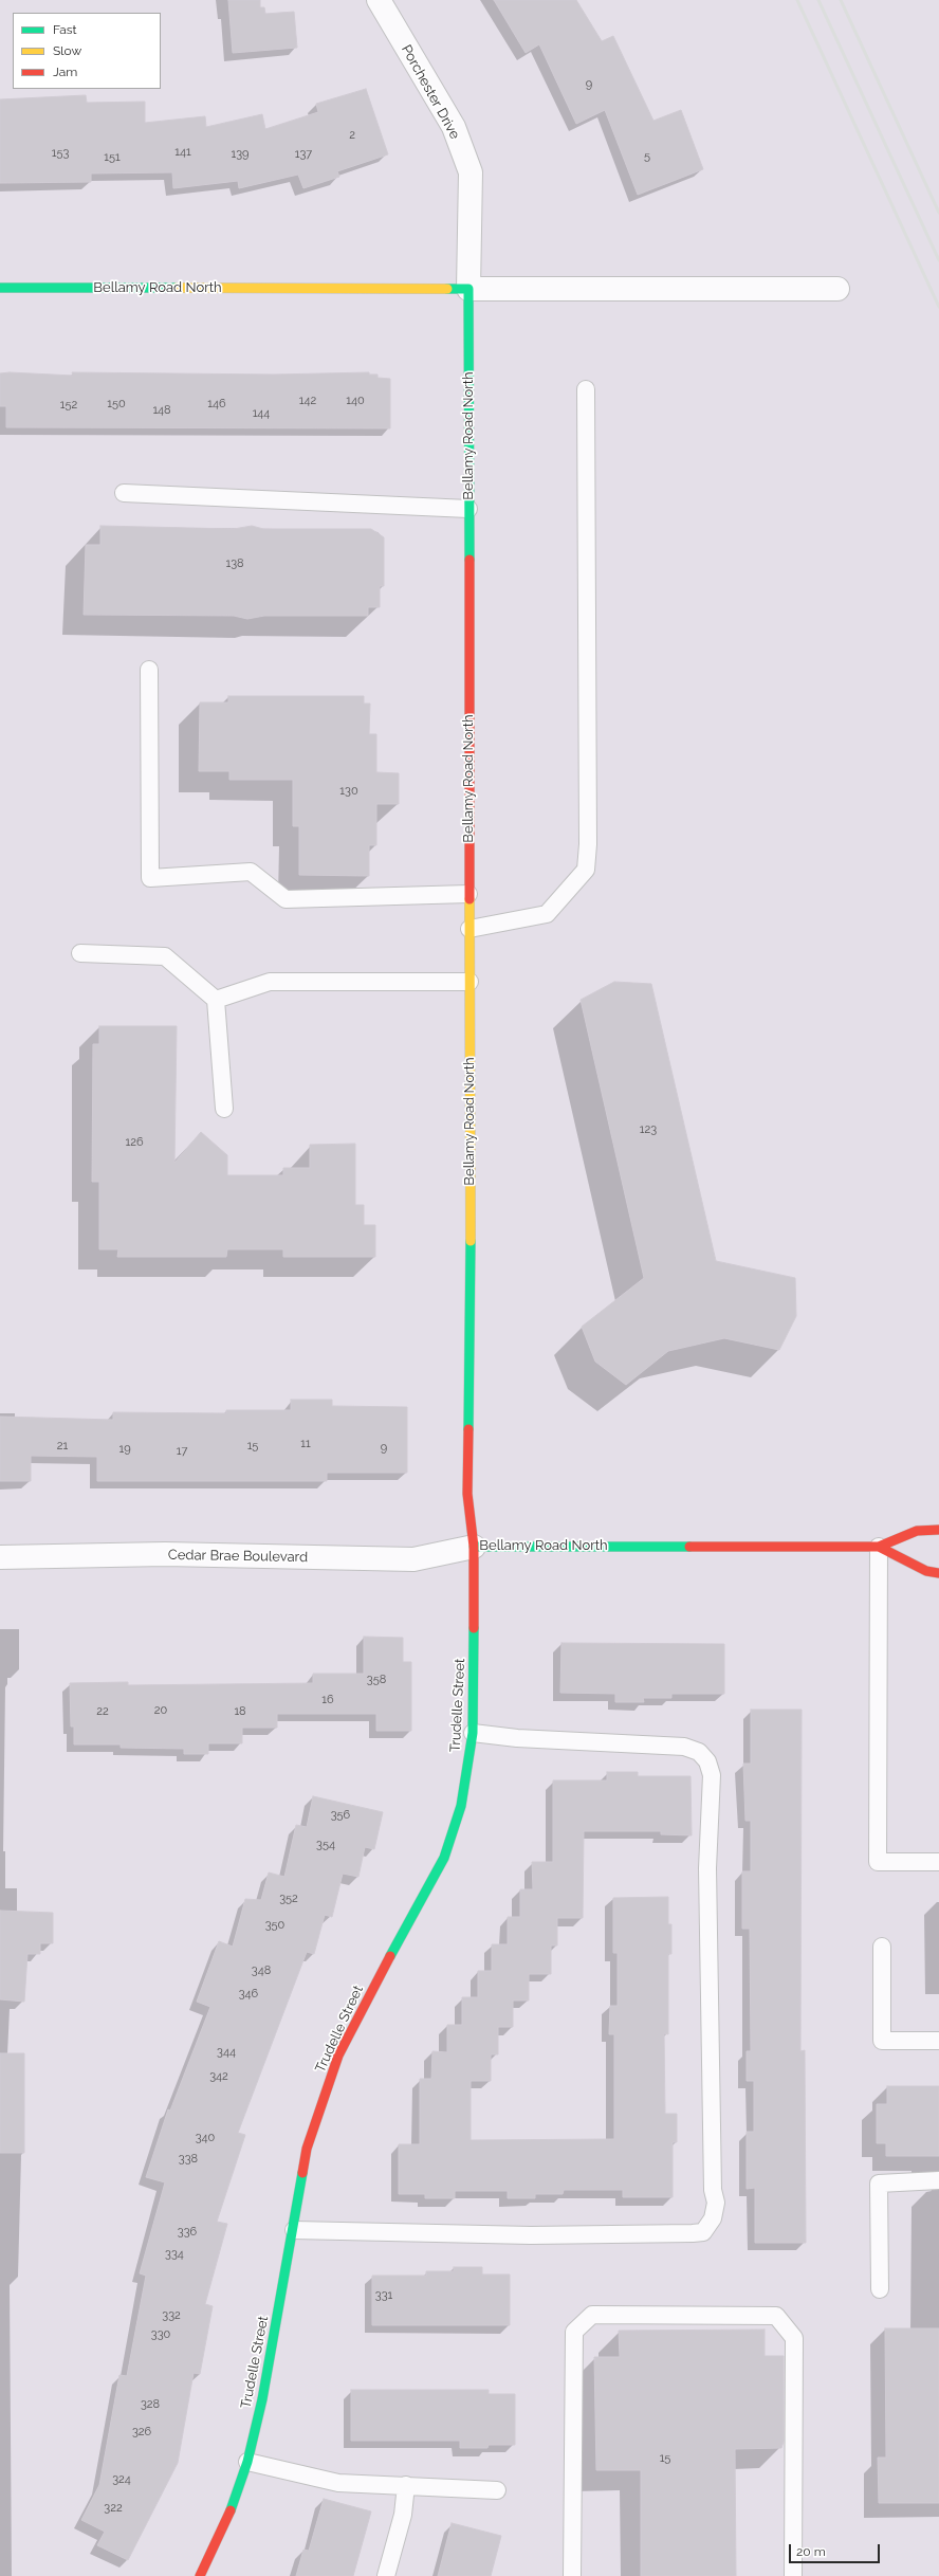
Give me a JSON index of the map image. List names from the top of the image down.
{
  "streets": {
    "street": [
      "Porchester Drive",
      "Bellamy Road North",
      "Cedar Brae Boulevard",
      "Trudelle Street"
    ]
  },
  "crossings": [
    ["Porchester Drive", "Bellamy Road North"],
    ["Bellamy Road North", "Cedar Brae Boulevard"],
    ["Bellamy Road North", "Trudelle Street"],
    ["Cedar Brae Boulevard", "Trudelle Street"]
  ],
  "house_numbers": [
    "9",
    "2",
    "141",
    "153",
    "139",
    "137",
    "5",
    "151",
    "142",
    "140",
    "150",
    "146",
    "152",
    "148",
    "144",
    "138",
    "130",
    "123",
    "126",
    "11",
    "21",
    "15",
    "9",
    "19",
    "17",
    "358",
    "16",
    "20",
    "22",
    "18",
    "356",
    "354",
    "352",
    "350",
    "348",
    "346",
    "344",
    "342",
    "340",
    "338",
    "336",
    "334",
    "331",
    "332",
    "330",
    "328",
    "326",
    "15",
    "324",
    "322"
  ],
  "legend": ["Fast", "Slow", "Jam"],
  "scale_bar": "20 m"
}
